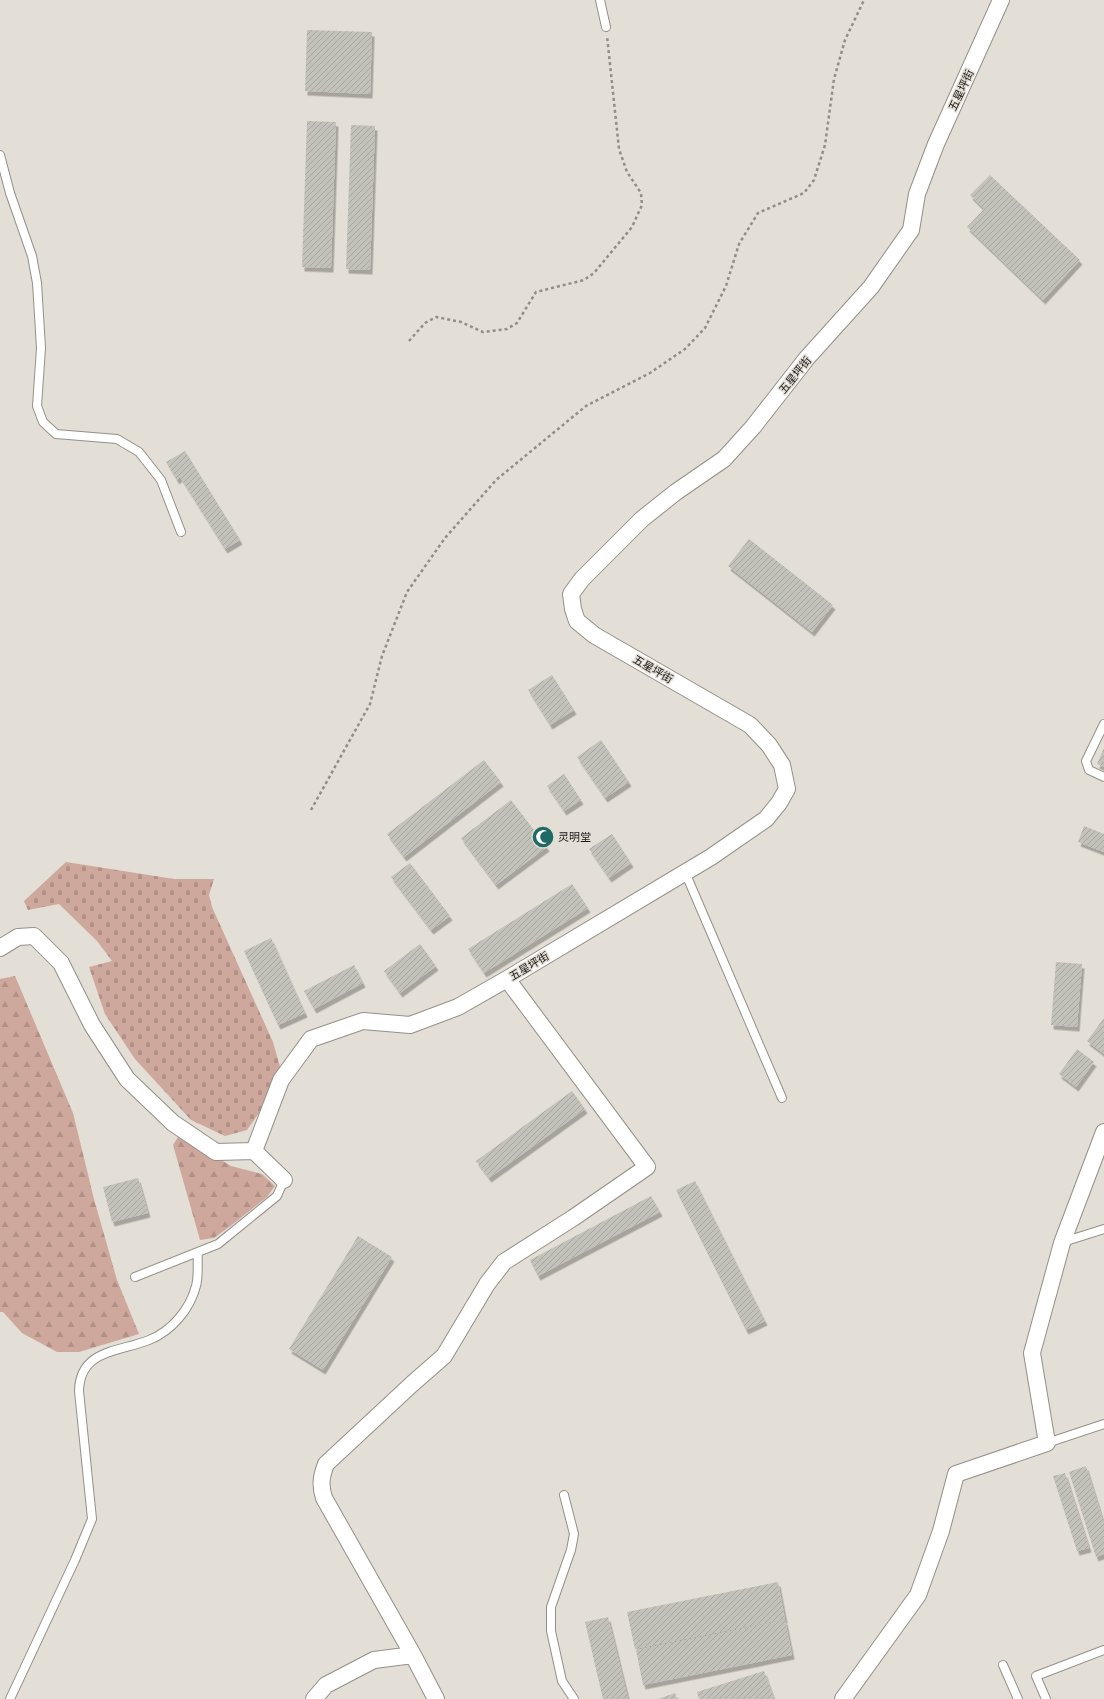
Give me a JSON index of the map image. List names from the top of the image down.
{
  "streets": {
    "street": ["五星坪街"]
  },
  "places": {
    "mosque": ["灵明堂"]
  }
}
